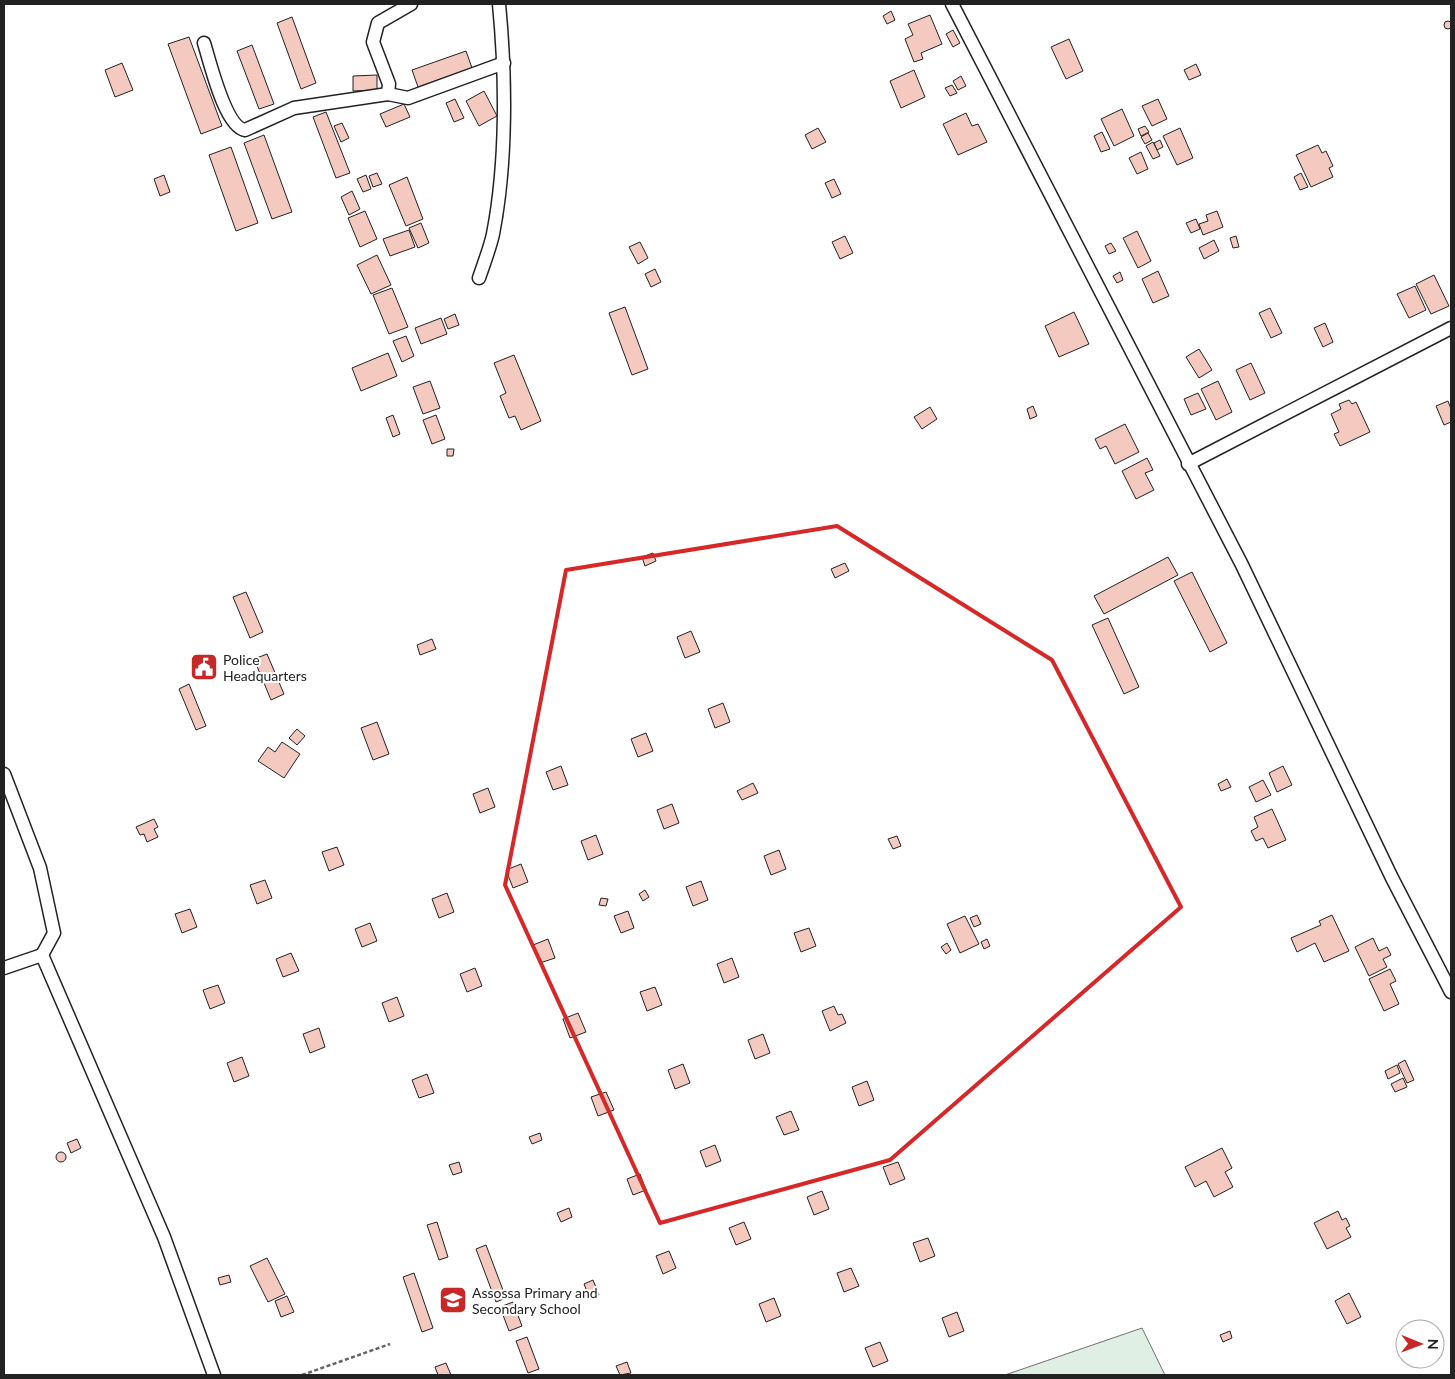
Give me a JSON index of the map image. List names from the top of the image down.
{
  "places": {
    "public building": ["Police Headquarters"],
    "school or university": ["Assossa Primary and Secondary School"]
  },
  "north": "right"
}
